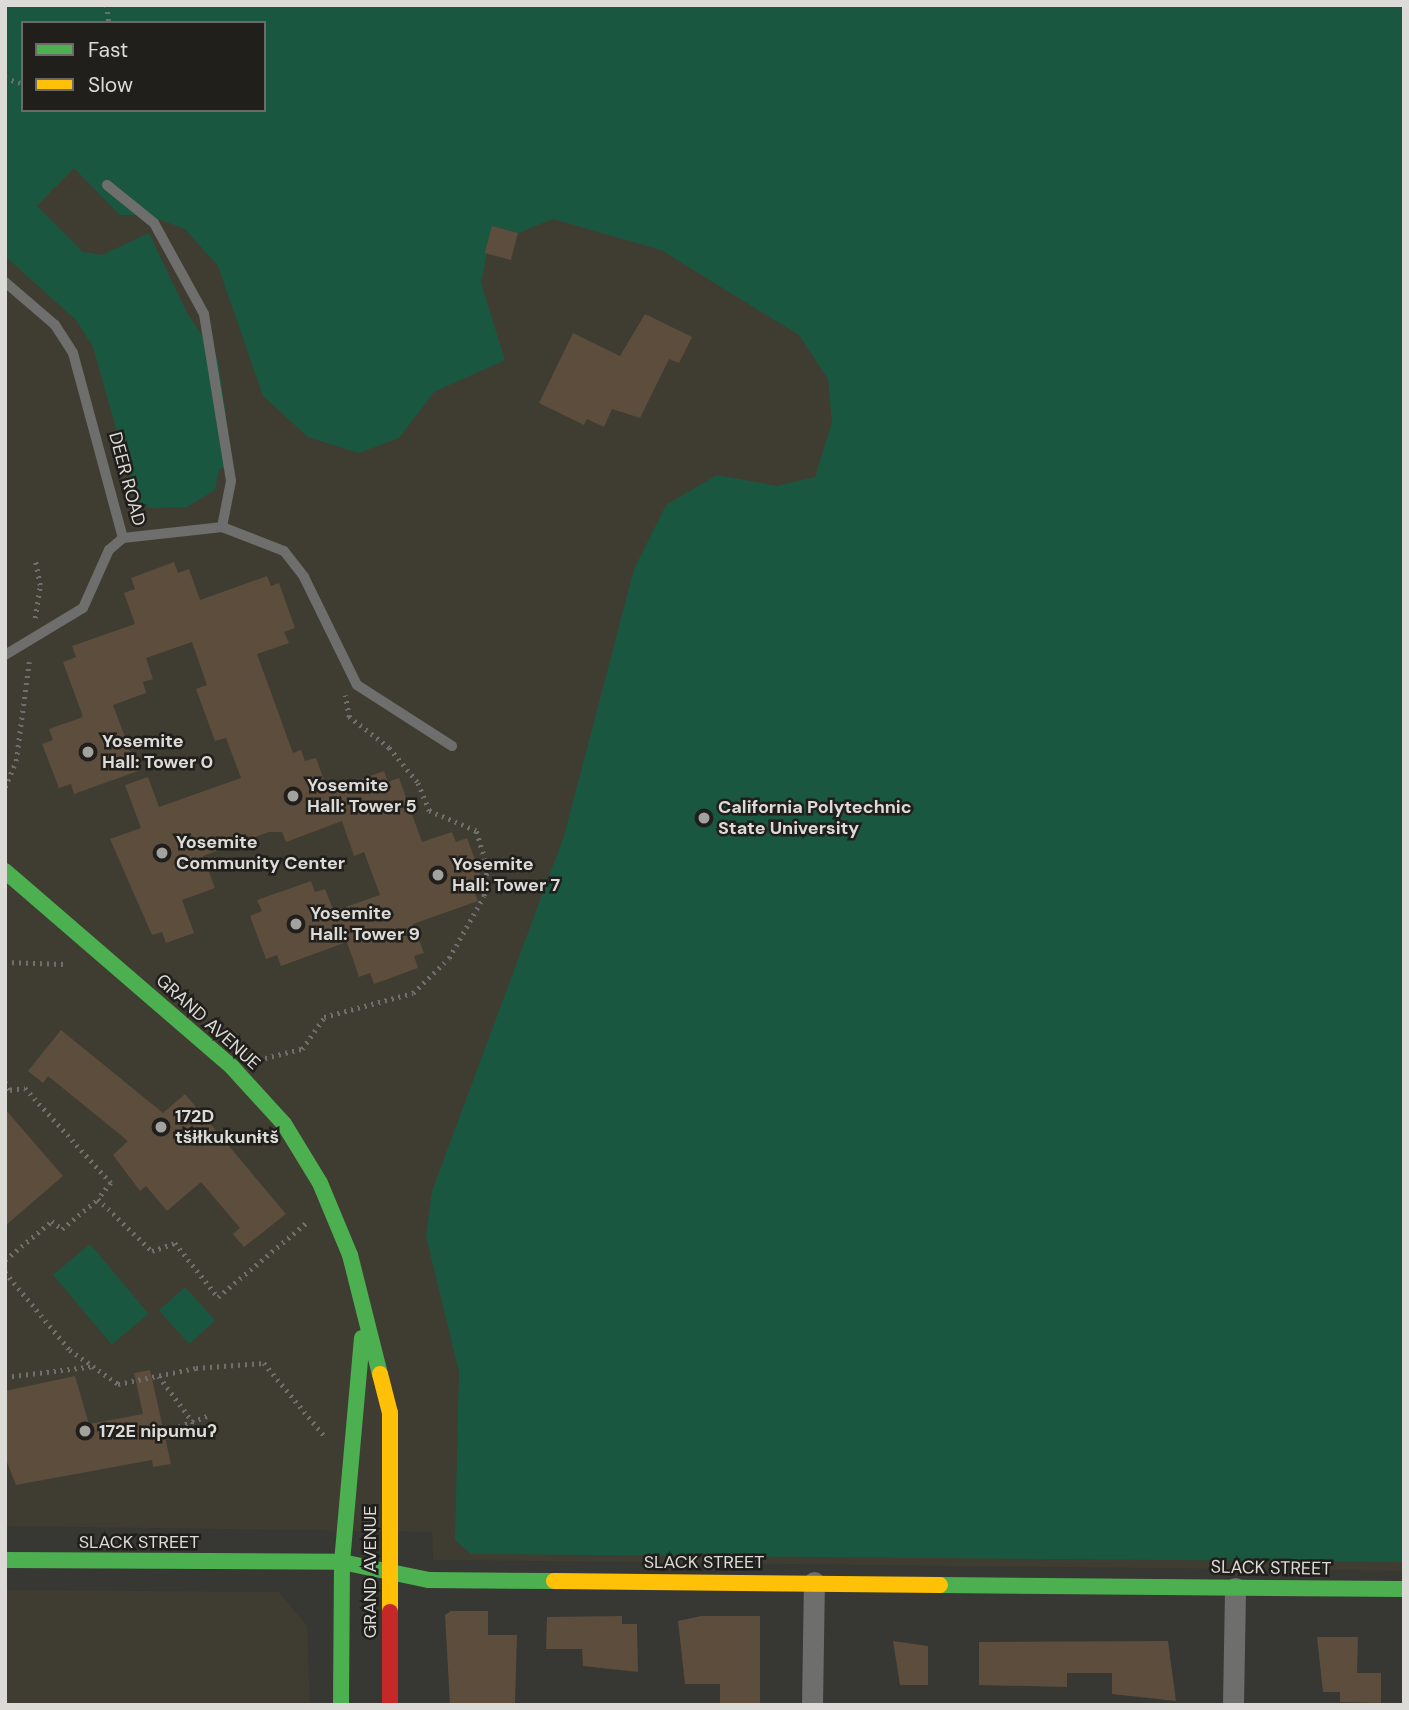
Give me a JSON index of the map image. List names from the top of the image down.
{
  "streets": {
    "street": ["GRAND AVENUE", "SLACK STREET"],
    "lane": ["DEER ROAD"]
  },
  "crossings": [
    ["GRAND AVENUE", "SLACK STREET"]
  ],
  "places": [
    "Yosemite Hall: Tower 0",
    "Yosemite Hall: Tower 5",
    "California Polytechnic State University",
    "Yosemite Community Center",
    "Yosemite Hall: Tower 7",
    "Yosemite Hall: Tower 9",
    "172D tšɨłkukunɨtš",
    "172E nipumuʔ"
  ],
  "legend": ["Fast", "Slow"]
}
